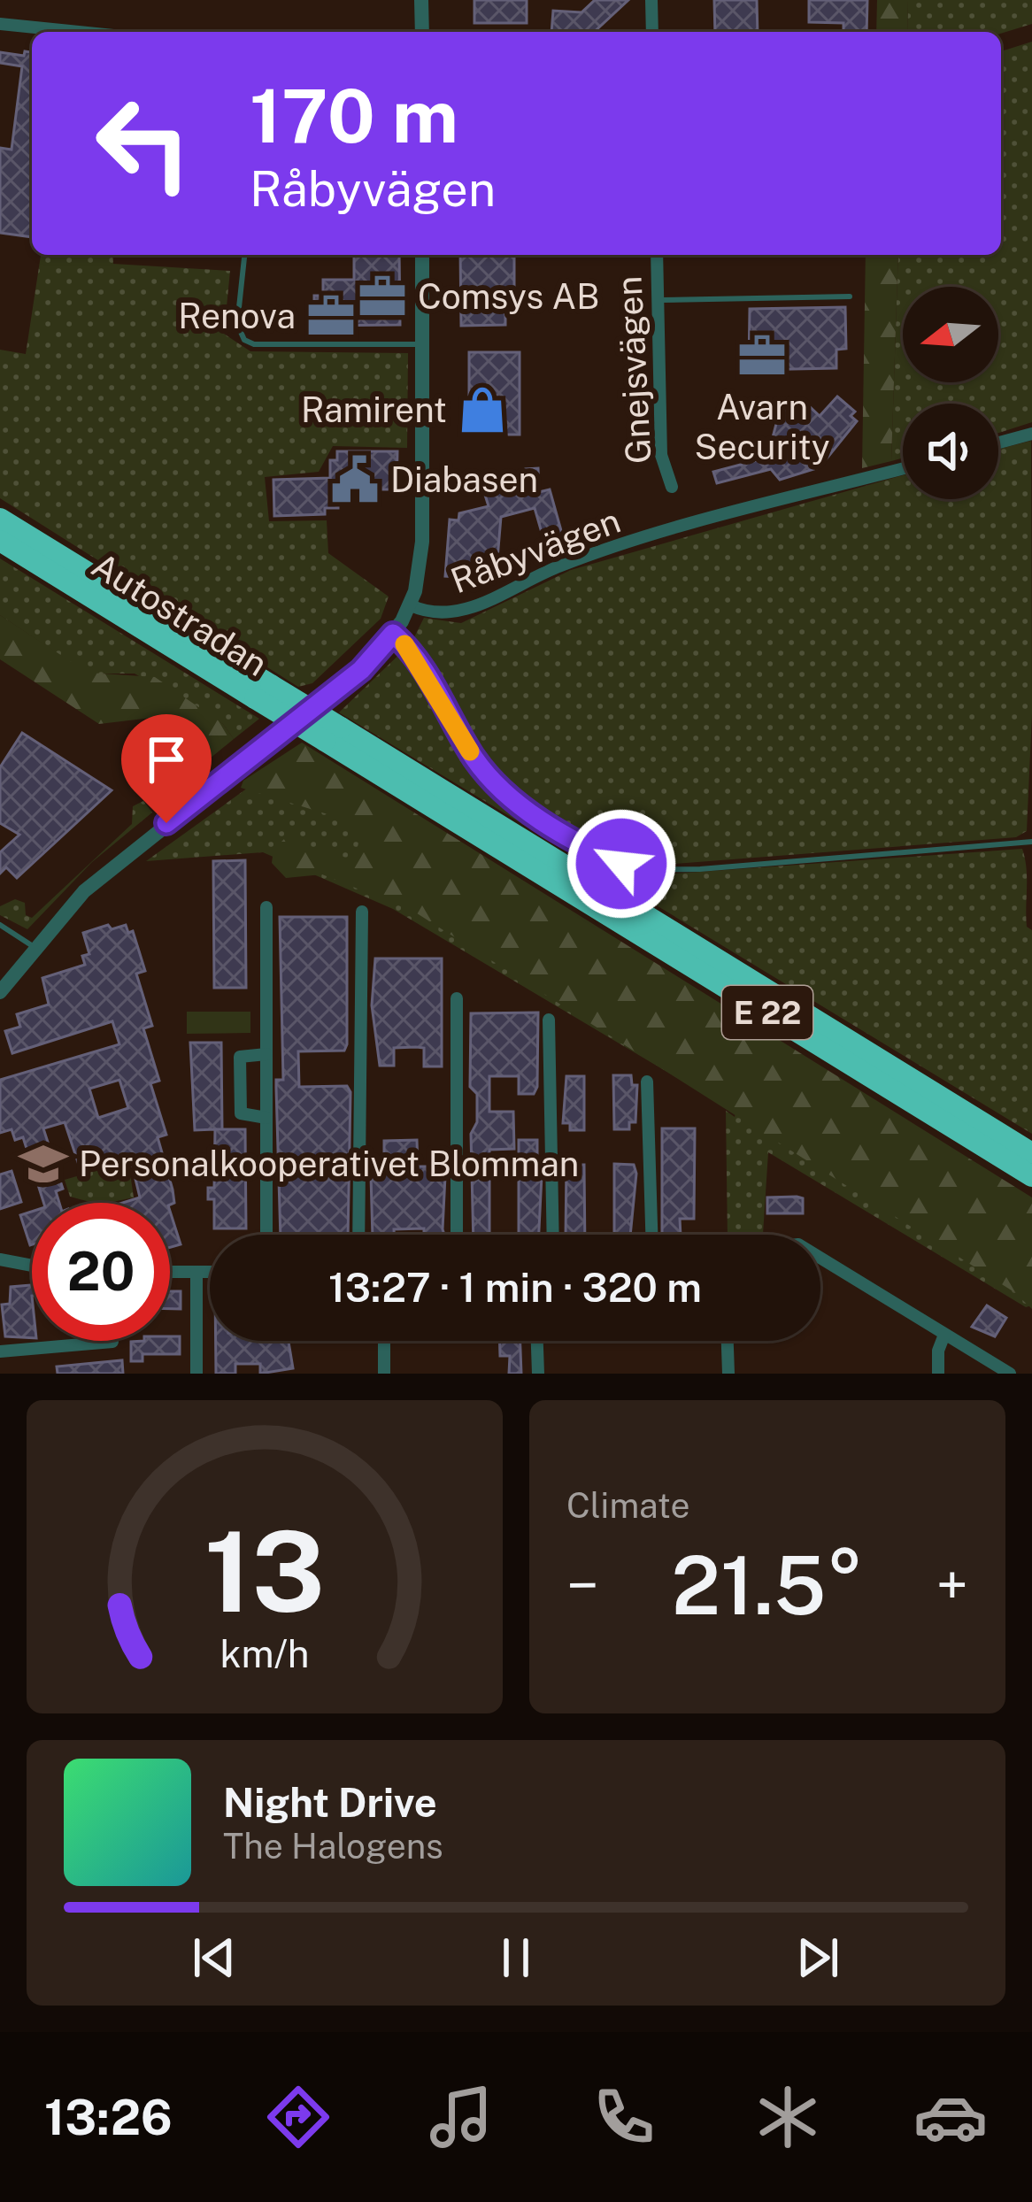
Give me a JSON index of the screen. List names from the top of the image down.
{
  "streets": {
    "highway": ["Autostradan", "E 22"],
    "street": ["Gnejsvägen", "Råbyvägen"]
  },
  "places": {
    "office": ["Comsys AB", "Renova", "Avarn Security"],
    "shop": ["Ramirent"],
    "public building": ["Diabasen"],
    "school or university": ["Personalkooperativet Blomman"]
  },
  "north": "left",
  "page": {
    "turn": ["170 m", "Råbyvägen"],
    "limit": "20",
    "trip": "13:27 · 1 min · 320 m",
    "tile": "Climate",
    "heat": ["−", "21.5°", "+"],
    "song": ["Night Drive", "The Halogens"],
    "tabs": "13:26",
    "gauge": ["13", "km/h"]
  }
}
